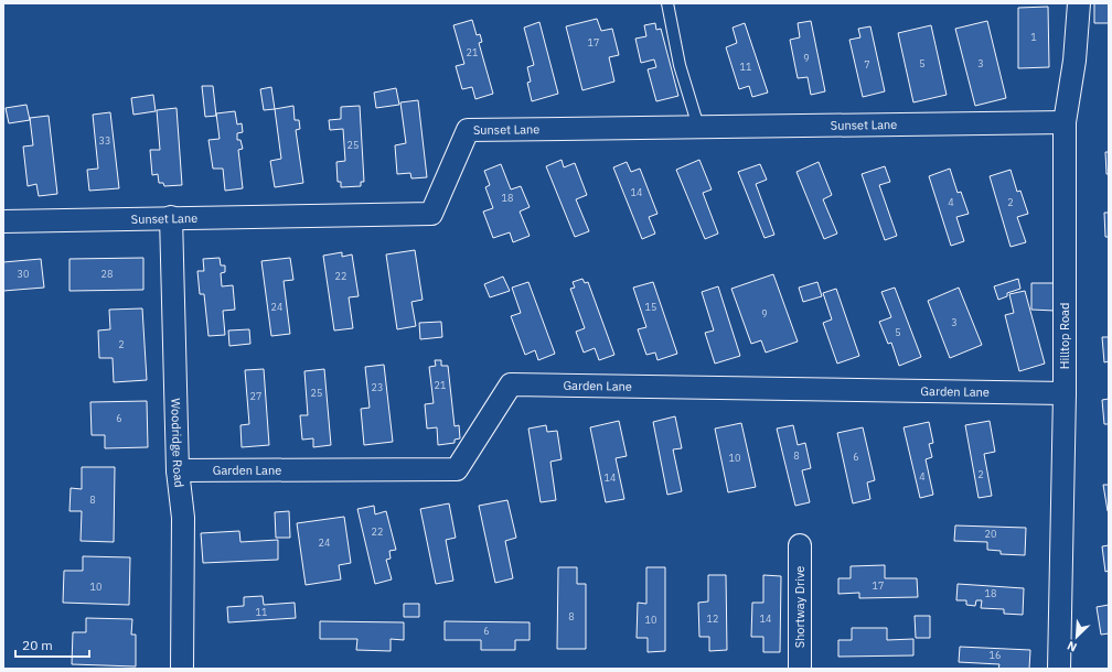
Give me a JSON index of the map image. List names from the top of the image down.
{
  "streets": {
    "street": [
      "Sunset Lane",
      "Hilltop Road",
      "Garden Lane",
      "Woodridge Road",
      "Shortway Drive"
    ]
  },
  "crossings": [
    ["Sunset Lane", "Hilltop Road"],
    ["Sunset Lane", "Woodridge Road"],
    ["Hilltop Road", "Garden Lane"],
    ["Garden Lane", "Woodridge Road"]
  ],
  "house_numbers": [
    "1",
    "17",
    "21",
    "9",
    "5",
    "3",
    "7",
    "11",
    "33",
    "25",
    "14",
    "18",
    "4",
    "2",
    "30",
    "28",
    "22",
    "24",
    "15",
    "9",
    "3",
    "5",
    "2",
    "21",
    "23",
    "25",
    "27",
    "6",
    "8",
    "6",
    "10",
    "2",
    "4",
    "14",
    "8",
    "22",
    "20",
    "24",
    "17",
    "10",
    "18",
    "11",
    "8",
    "12",
    "14",
    "10",
    "6",
    "16"
  ],
  "scale_bar": "20 m",
  "north": "bottom left"
}
